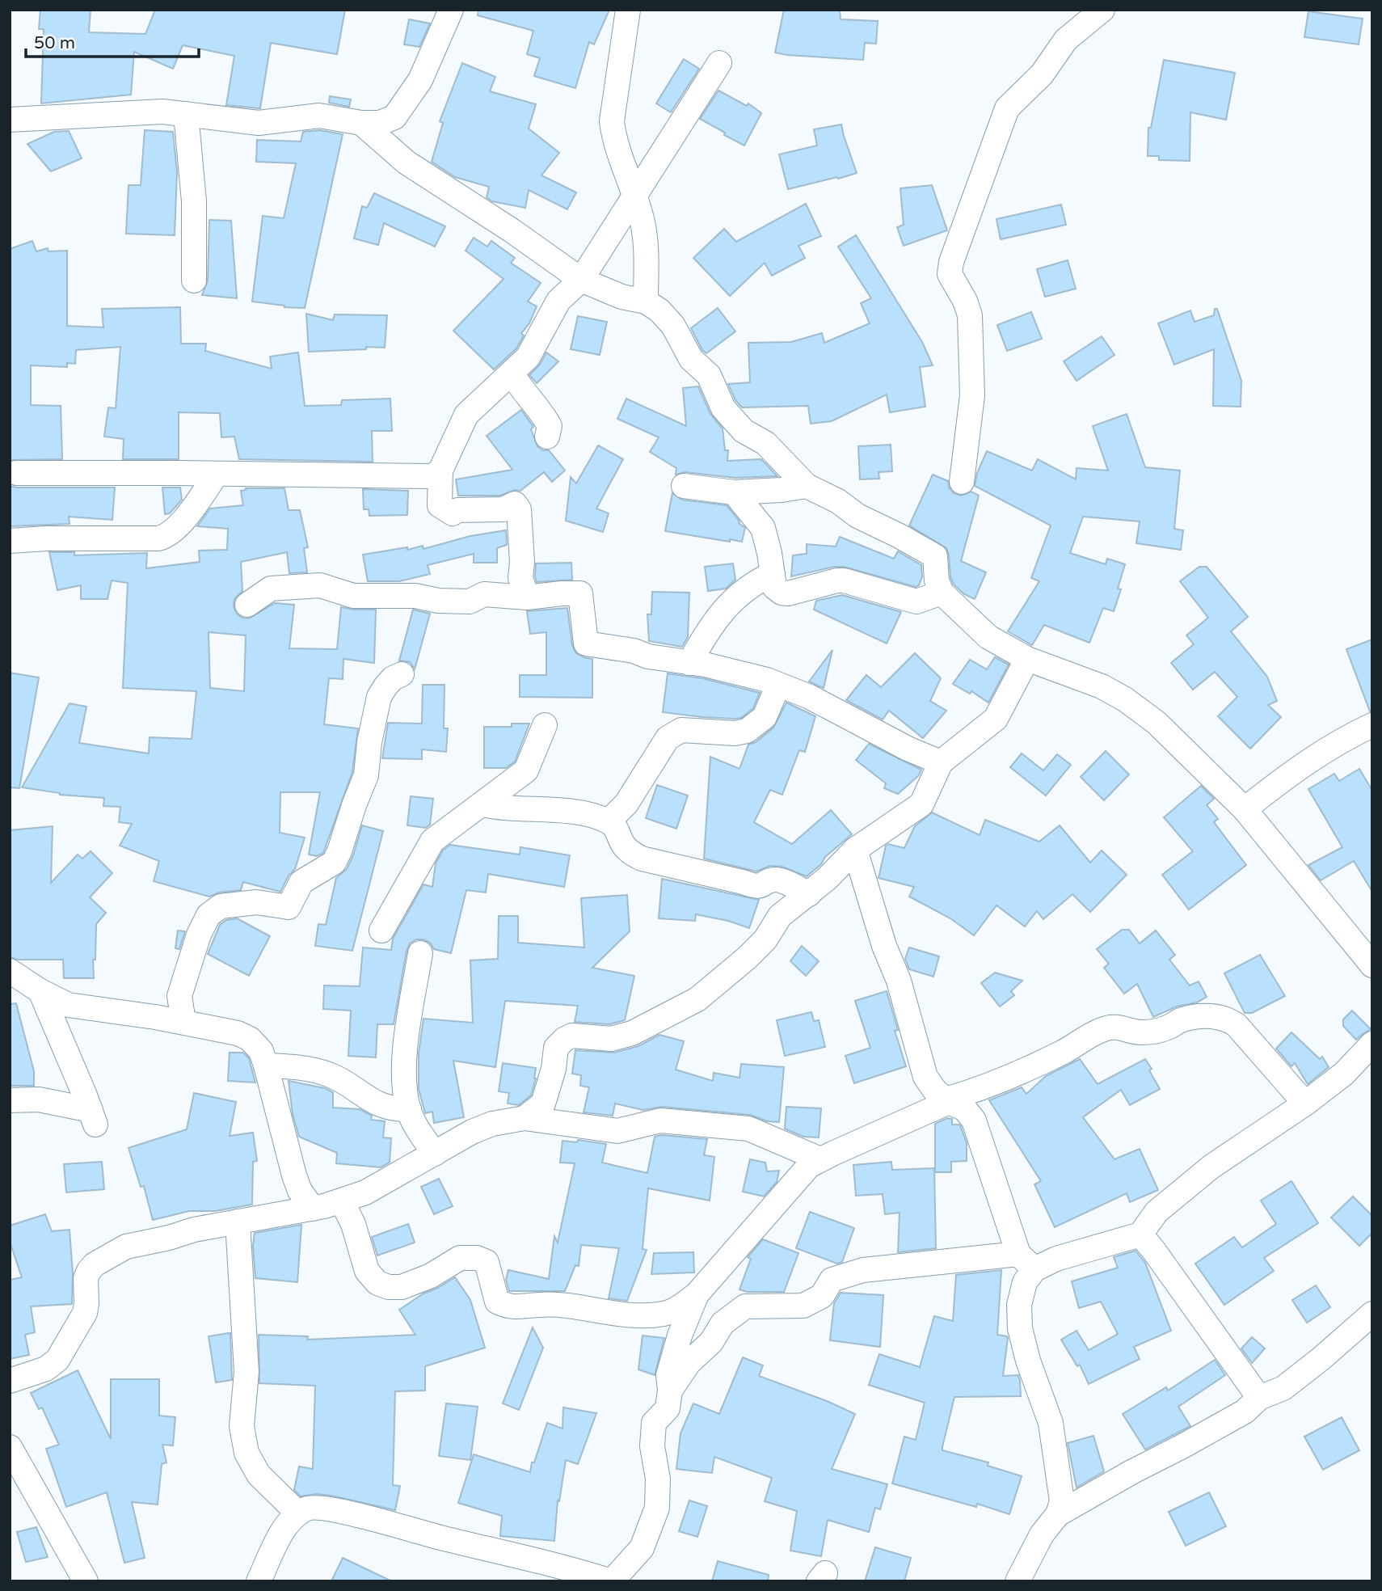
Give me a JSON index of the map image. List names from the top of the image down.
{
  "scale_bar": "50 m"
}
